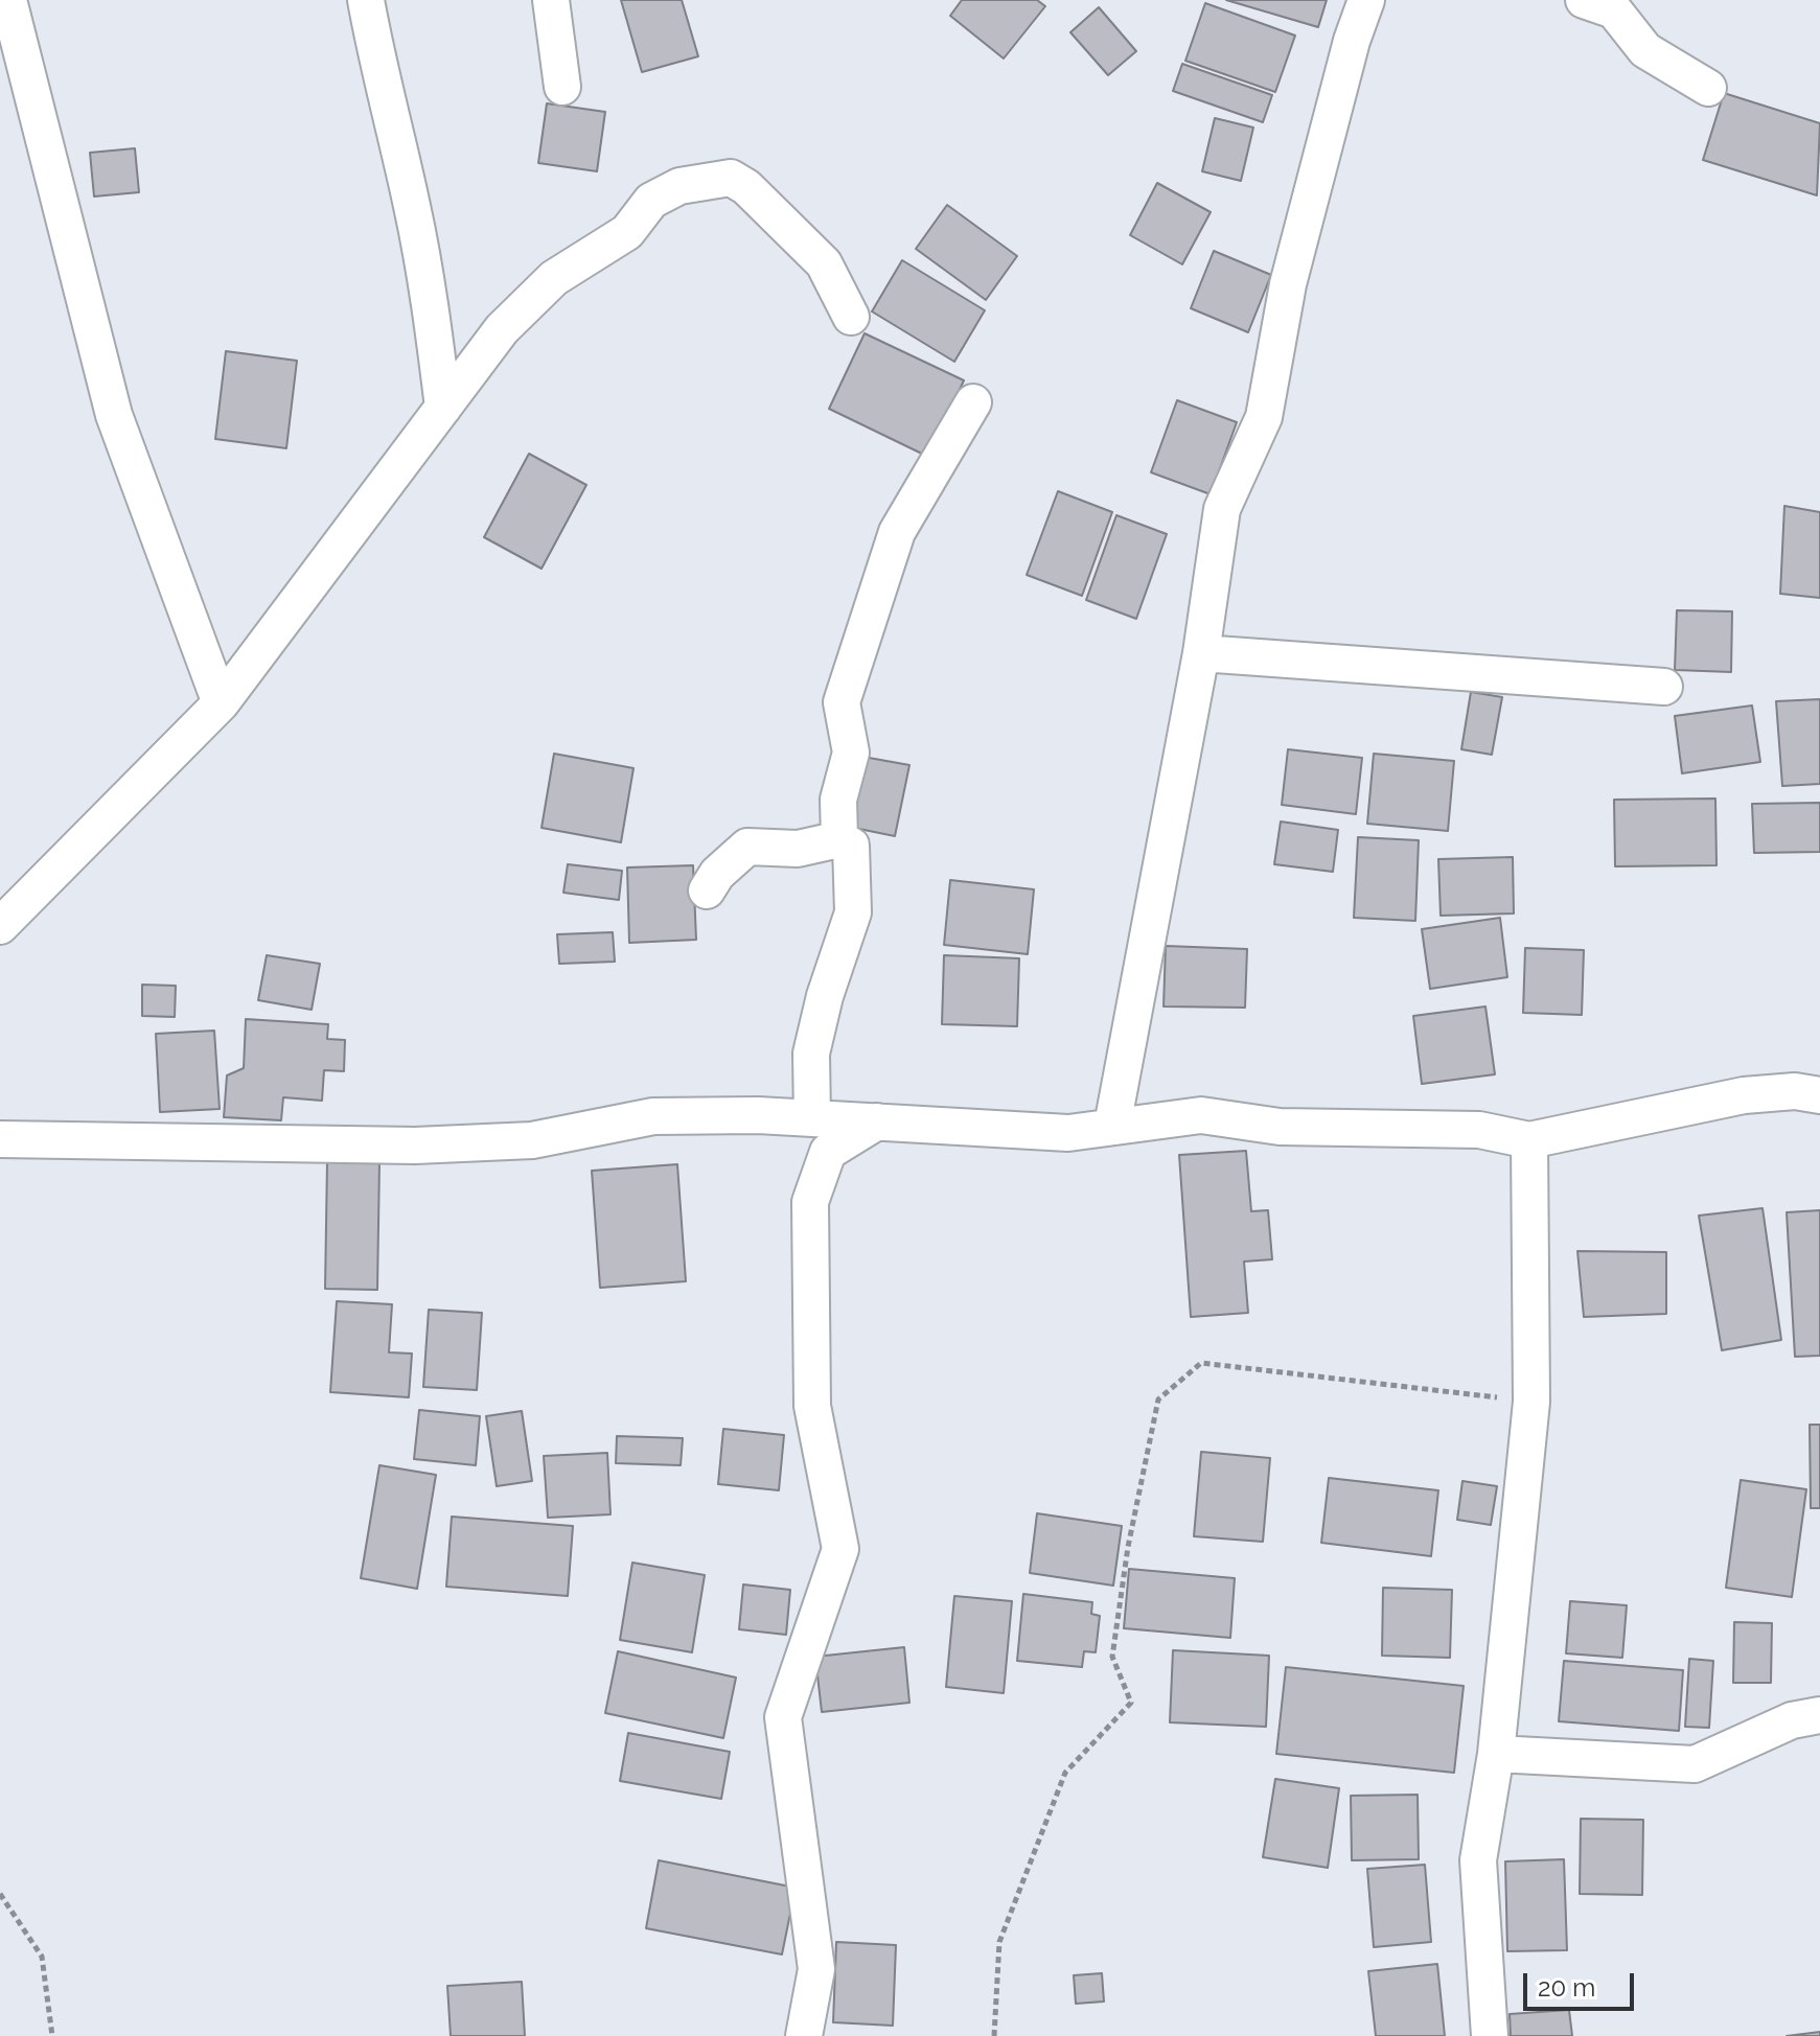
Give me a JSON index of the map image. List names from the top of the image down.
{
  "scale_bar": "20 m"
}
